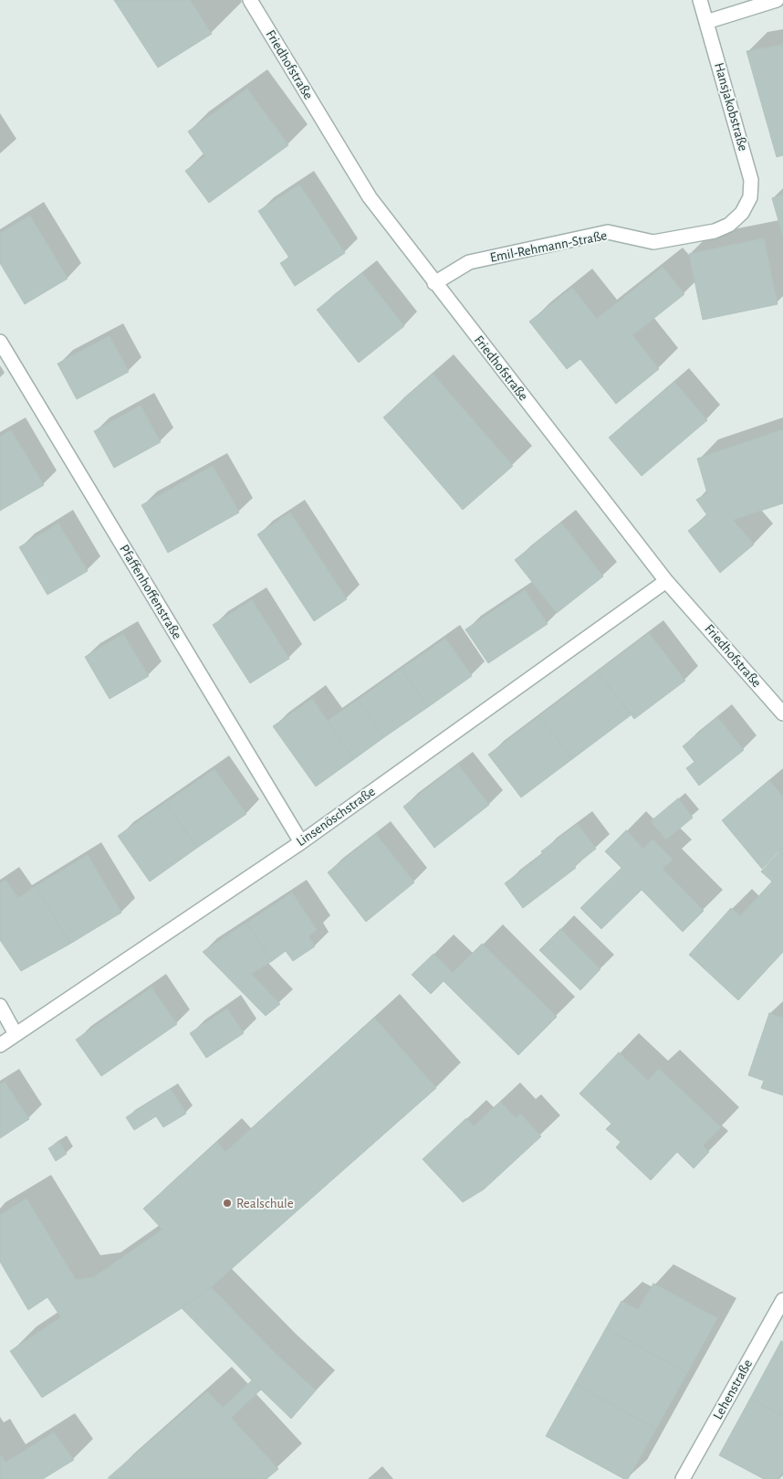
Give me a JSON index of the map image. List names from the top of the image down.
{
  "streets": {
    "street": [
      "Friedhofstraße",
      "Hansjakobstraße",
      "Emil-Rehmann-Straße",
      "Pfaffenhoffenstraße",
      "Linsenöschstraße",
      "Lehenstraße"
    ]
  },
  "crossings": [
    ["Friedhofstraße", "Emil-Rehmann-Straße"],
    ["Friedhofstraße", "Linsenöschstraße"],
    ["Hansjakobstraße", "Emil-Rehmann-Straße"],
    ["Pfaffenhoffenstraße", "Linsenöschstraße"]
  ],
  "places": ["Realschule"]
}
